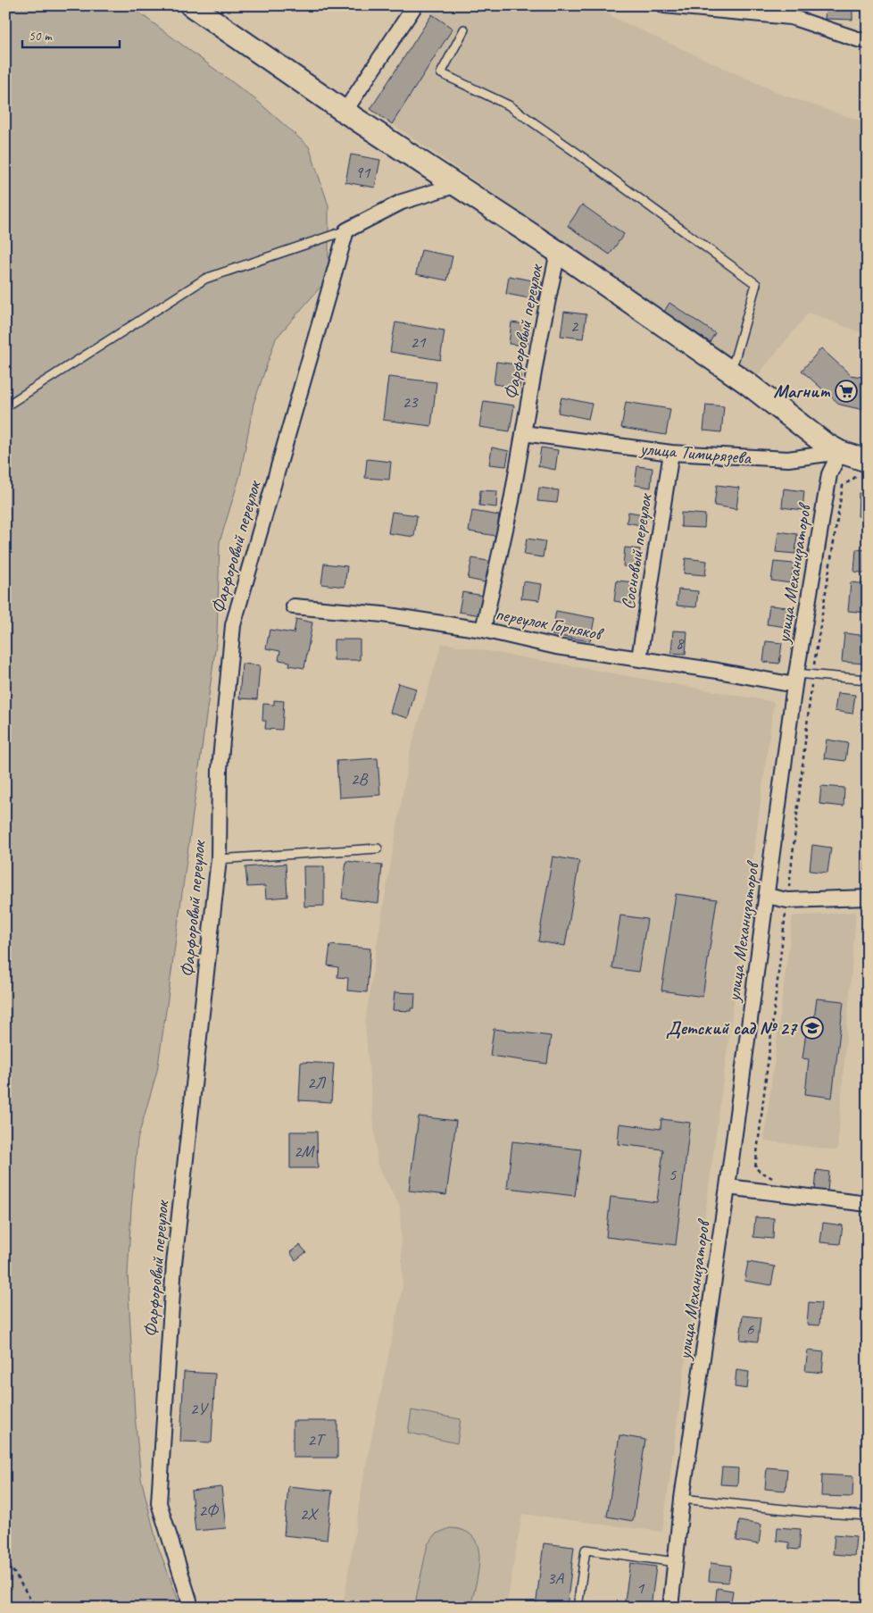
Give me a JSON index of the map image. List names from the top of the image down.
{
  "streets": {
    "street": [
      "Фарфоровый переулок",
      "улица Тимирязева",
      "Сосновый переулок",
      "улица Механизаторов",
      "переулок Горняков"
    ]
  },
  "crossings": [
    ["Фарфоровый переулок", "улица Тимирязева"],
    ["Фарфоровый переулок", "переулок Горняков"],
    ["улица Тимирязева", "Сосновый переулок"],
    ["улица Тимирязева", "улица Механизаторов"],
    ["Сосновый переулок", "переулок Горняков"],
    ["улица Механизаторов", "переулок Горняков"]
  ],
  "places": {
    "supermarket": ["Магнит"],
    "school or university": ["Детский сад № 27"]
  },
  "house_numbers": [
    "91",
    "2",
    "21",
    "23",
    "8",
    "2В",
    "2Л",
    "2М",
    "5",
    "6",
    "2У",
    "2Т",
    "2Ф",
    "2Х",
    "3А",
    "1"
  ],
  "scale_bar": "50 m"
}
